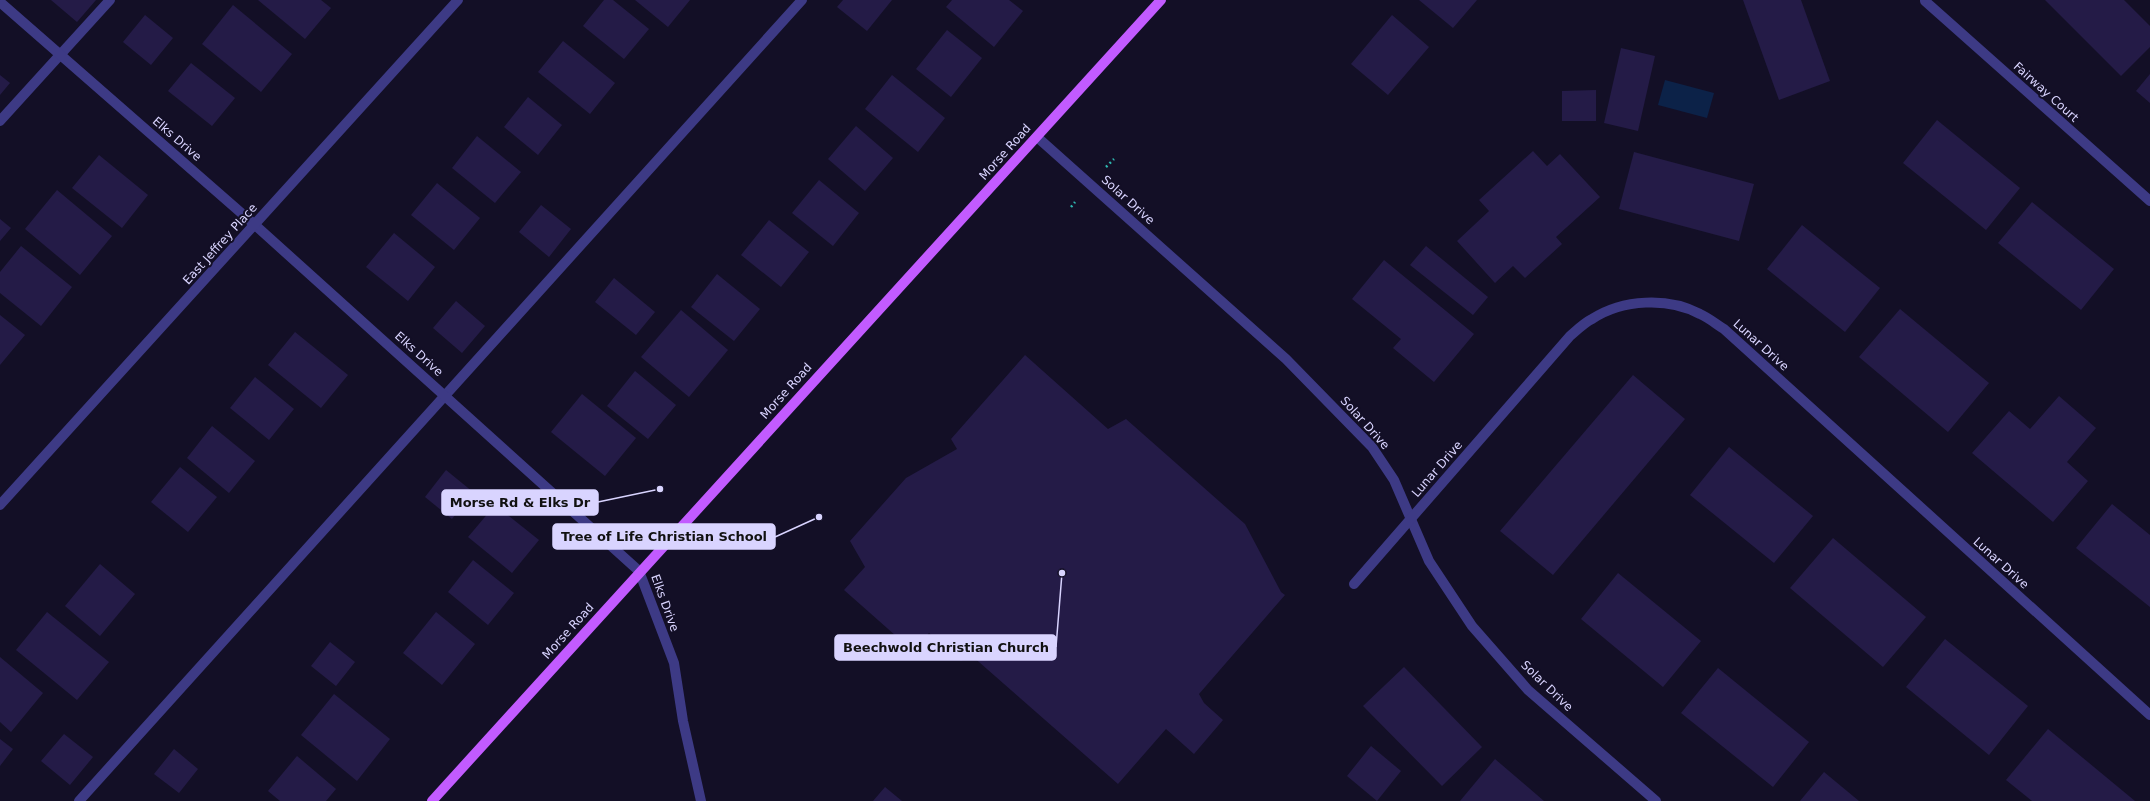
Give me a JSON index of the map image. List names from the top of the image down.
{
  "streets": {
    "main road": ["Morse Road"],
    "street": [
      "Fairway Court",
      "Elks Drive",
      "Solar Drive",
      "East Jeffrey Place",
      "Lunar Drive"
    ]
  },
  "crossings": [
    ["Elks Drive", "Morse Road"],
    ["Elks Drive", "East Jeffrey Place"],
    ["Morse Road", "Solar Drive"],
    ["Solar Drive", "Lunar Drive"]
  ],
  "places": ["Morse Rd & Elks Dr", "Tree of Life Christian School", "Beechwold Christian Church"]
}
